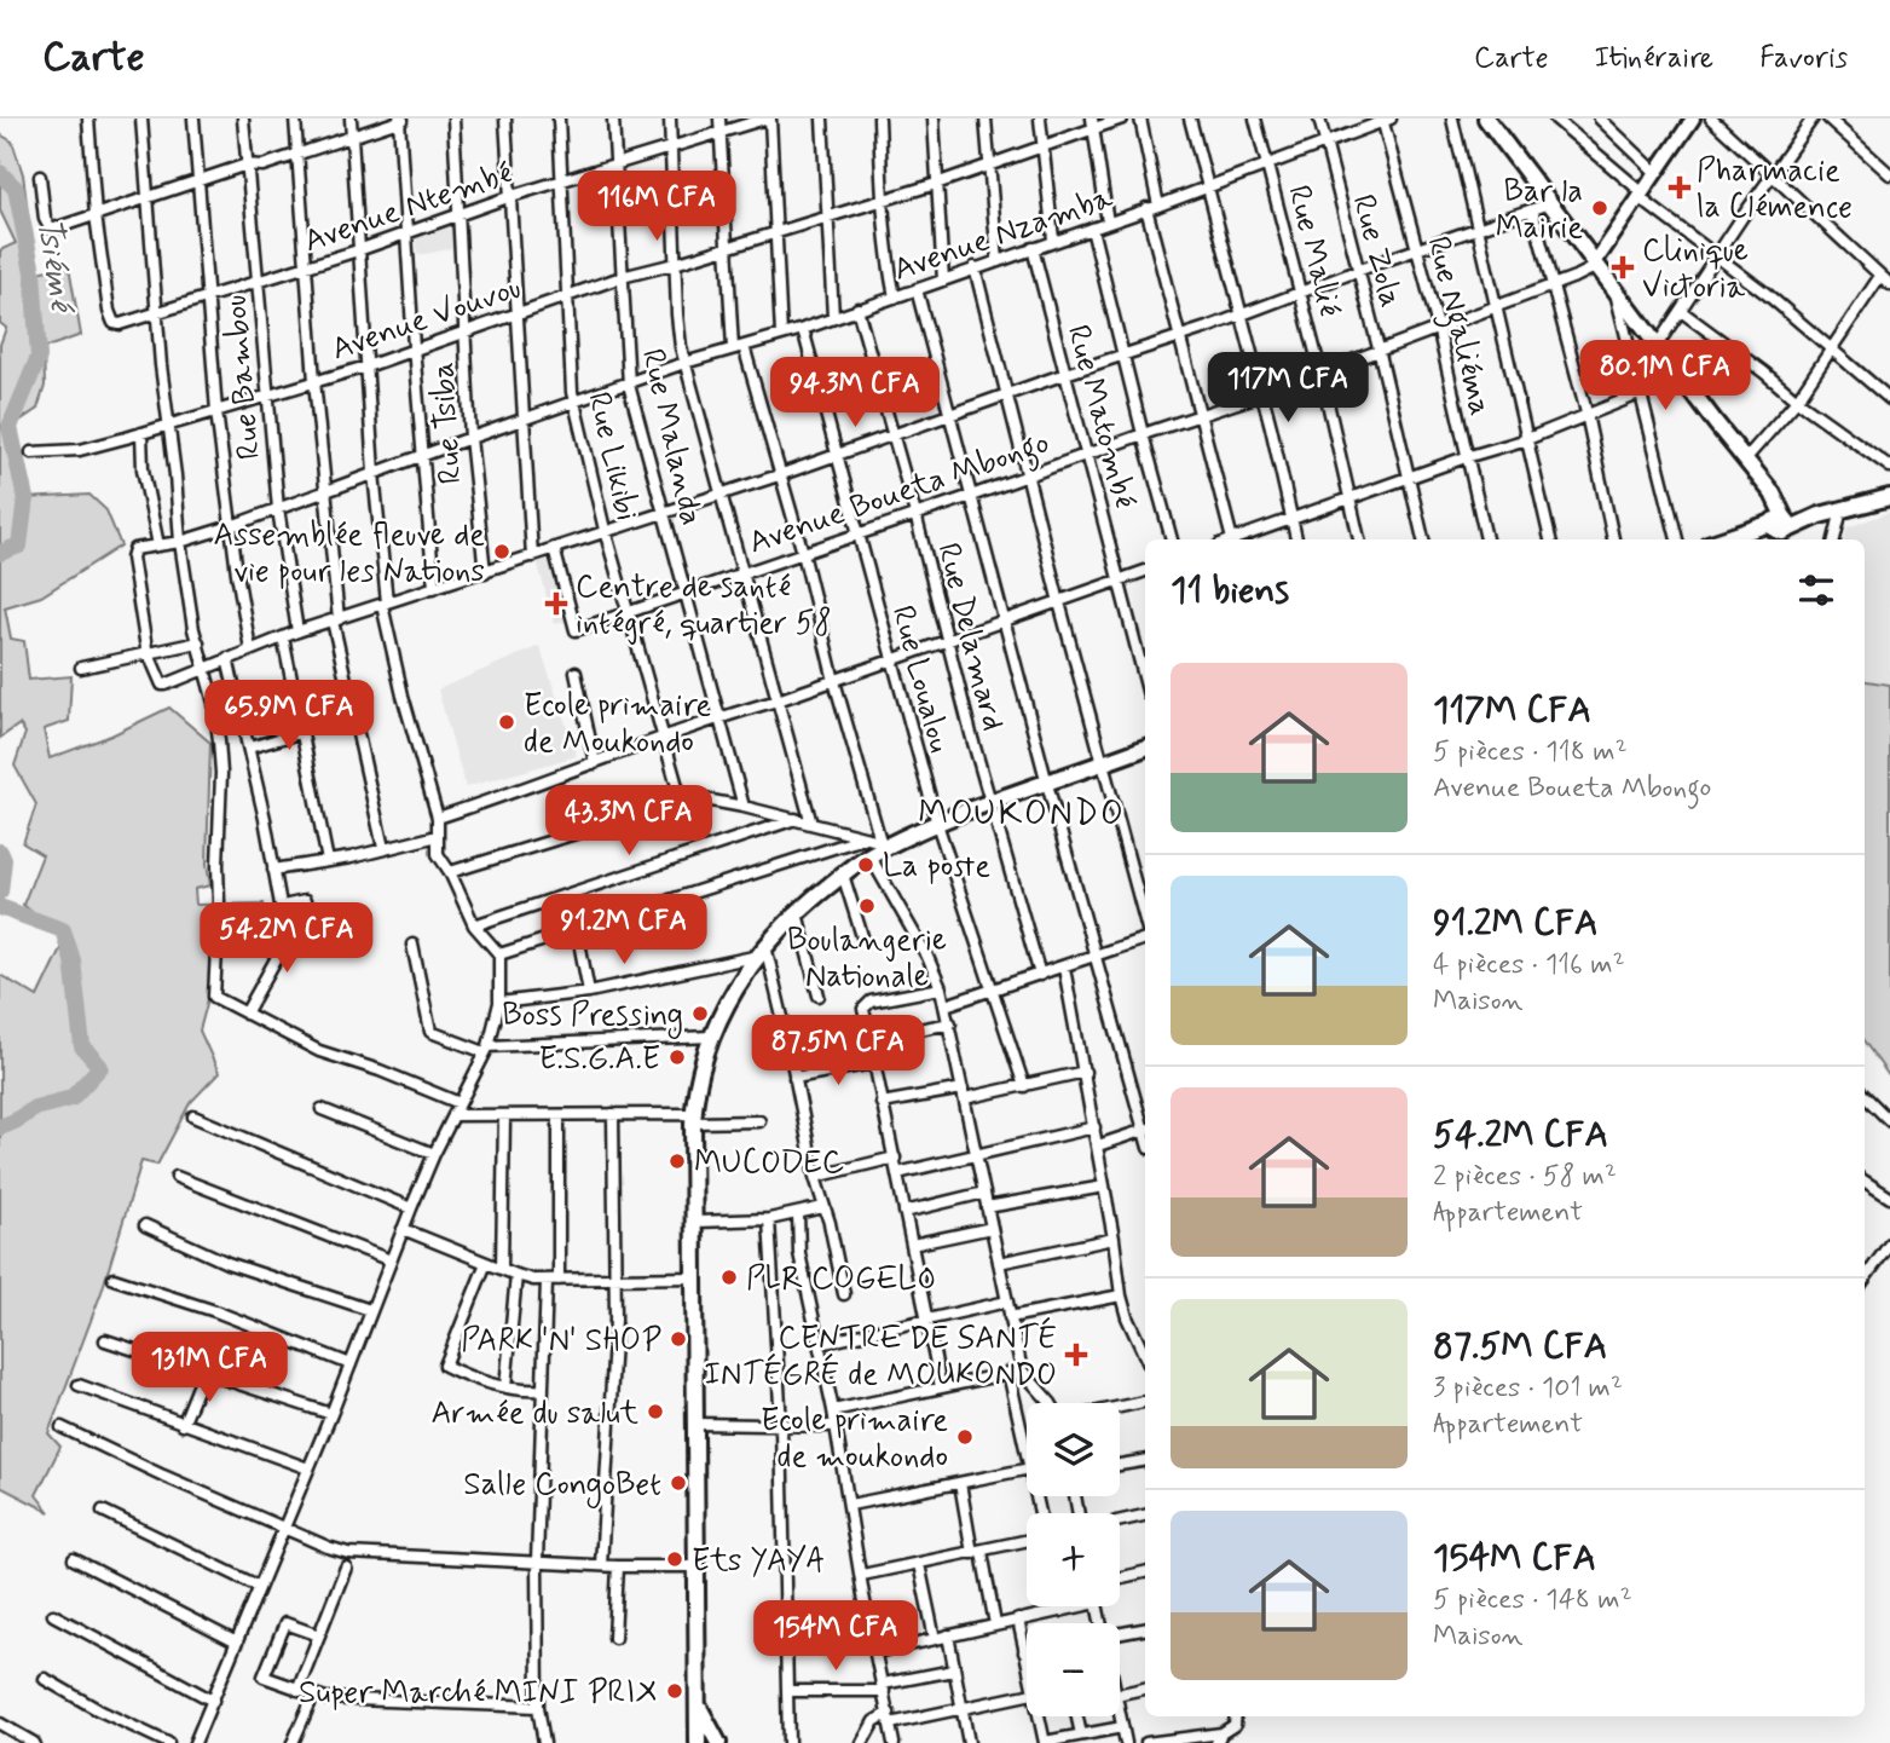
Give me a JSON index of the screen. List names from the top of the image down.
{
  "streets": {
    "street": [
      "Avenue Ntembé",
      "Avenue Nzamba",
      "Rue Malié",
      "Rue Zola",
      "Avenue Vouvou",
      "Rue Ngaliéma",
      "Rue Bambou",
      "Rue Matombé",
      "Rue Tsiba",
      "Rue Malanda",
      "Rue Likibi",
      "Avenue Boueta Mbongo",
      "Rue Delamard",
      "Rue Loualou"
    ]
  },
  "crossings": [
    ["Avenue Ntembé", "Rue Bambou"],
    ["Avenue Ntembé", "Rue Tsiba"],
    ["Avenue Ntembé", "Rue Malanda"],
    ["Avenue Ntembé", "Rue Likibi"],
    ["Avenue Nzamba", "Rue Malié"],
    ["Avenue Nzamba", "Rue Zola"],
    ["Avenue Nzamba", "Rue Ngaliéma"],
    ["Avenue Nzamba", "Rue Bambou"],
    ["Avenue Nzamba", "Rue Matombé"],
    ["Avenue Nzamba", "Rue Tsiba"],
    ["Avenue Nzamba", "Rue Malanda"],
    ["Avenue Nzamba", "Rue Likibi"],
    ["Avenue Nzamba", "Rue Delamard"],
    ["Avenue Nzamba", "Rue Loualou"],
    ["Rue Malié", "Avenue Boueta Mbongo"],
    ["Rue Zola", "Avenue Boueta Mbongo"],
    ["Avenue Vouvou", "Rue Bambou"],
    ["Avenue Vouvou", "Rue Tsiba"],
    ["Avenue Vouvou", "Rue Malanda"],
    ["Avenue Vouvou", "Rue Likibi"],
    ["Rue Ngaliéma", "Avenue Boueta Mbongo"],
    ["Rue Matombé", "Avenue Boueta Mbongo"],
    ["Rue Malanda", "Avenue Boueta Mbongo"],
    ["Rue Likibi", "Avenue Boueta Mbongo"],
    ["Avenue Boueta Mbongo", "Rue Delamard"],
    ["Avenue Boueta Mbongo", "Rue Loualou"]
  ],
  "districts": ["MOUKONDO"],
  "water": ["Tsiémé"],
  "places": {
    "health": [
      "Pharmacie la Clémence",
      "Clinique Victoria",
      "Centre de santé intégré, quartier 58",
      "CENTRE DE SANTÉ INTÉGRÉ de MOUKONDO"
    ],
    "other": [
      "Bar la Mairie",
      "Assemblée fleuve de vie pour les Nations",
      "Ecole primaire de Moukondo",
      "La poste",
      "Boulangerie Nationale",
      "Boss Pressing",
      "E.S.G.A.E",
      "MUCODEC",
      "PLR COGELO",
      "PARK 'N' SHOP",
      "Armée du salut",
      "Ecole primaire de moukondo",
      "Salle CongoBet",
      "Ets YAYA",
      "Super Marché MINI PRIX"
    ]
  },
  "page": {
    "header": "Carte",
    "nav": ["Carte", "Itinéraire", "Favoris"],
    "price": [
      "116M CFA",
      "80.1M CFA",
      "117M CFA",
      "94.3M CFA",
      "65.9M CFA",
      "43.3M CFA",
      "91.2M CFA",
      "54.2M CFA",
      "87.5M CFA",
      "131M CFA",
      "154M CFA"
    ],
    "heading": "11 biens",
    "list": [
      {
        "name": "117M CFA",
        "note": "5 pièces · 118 m² · Avenue Boueta Mbongo"
      },
      {
        "name": "91.2M CFA",
        "note": "4 pièces · 116 m² · Maison"
      },
      {
        "name": "54.2M CFA",
        "note": "2 pièces · 58 m² · Appartement"
      },
      {
        "name": "87.5M CFA",
        "note": "3 pièces · 101 m² · Appartement"
      },
      {
        "name": "154M CFA",
        "note": "5 pièces · 148 m² · Maison"
      }
    ],
    "map_buttons": ["+", "−"]
  }
}
